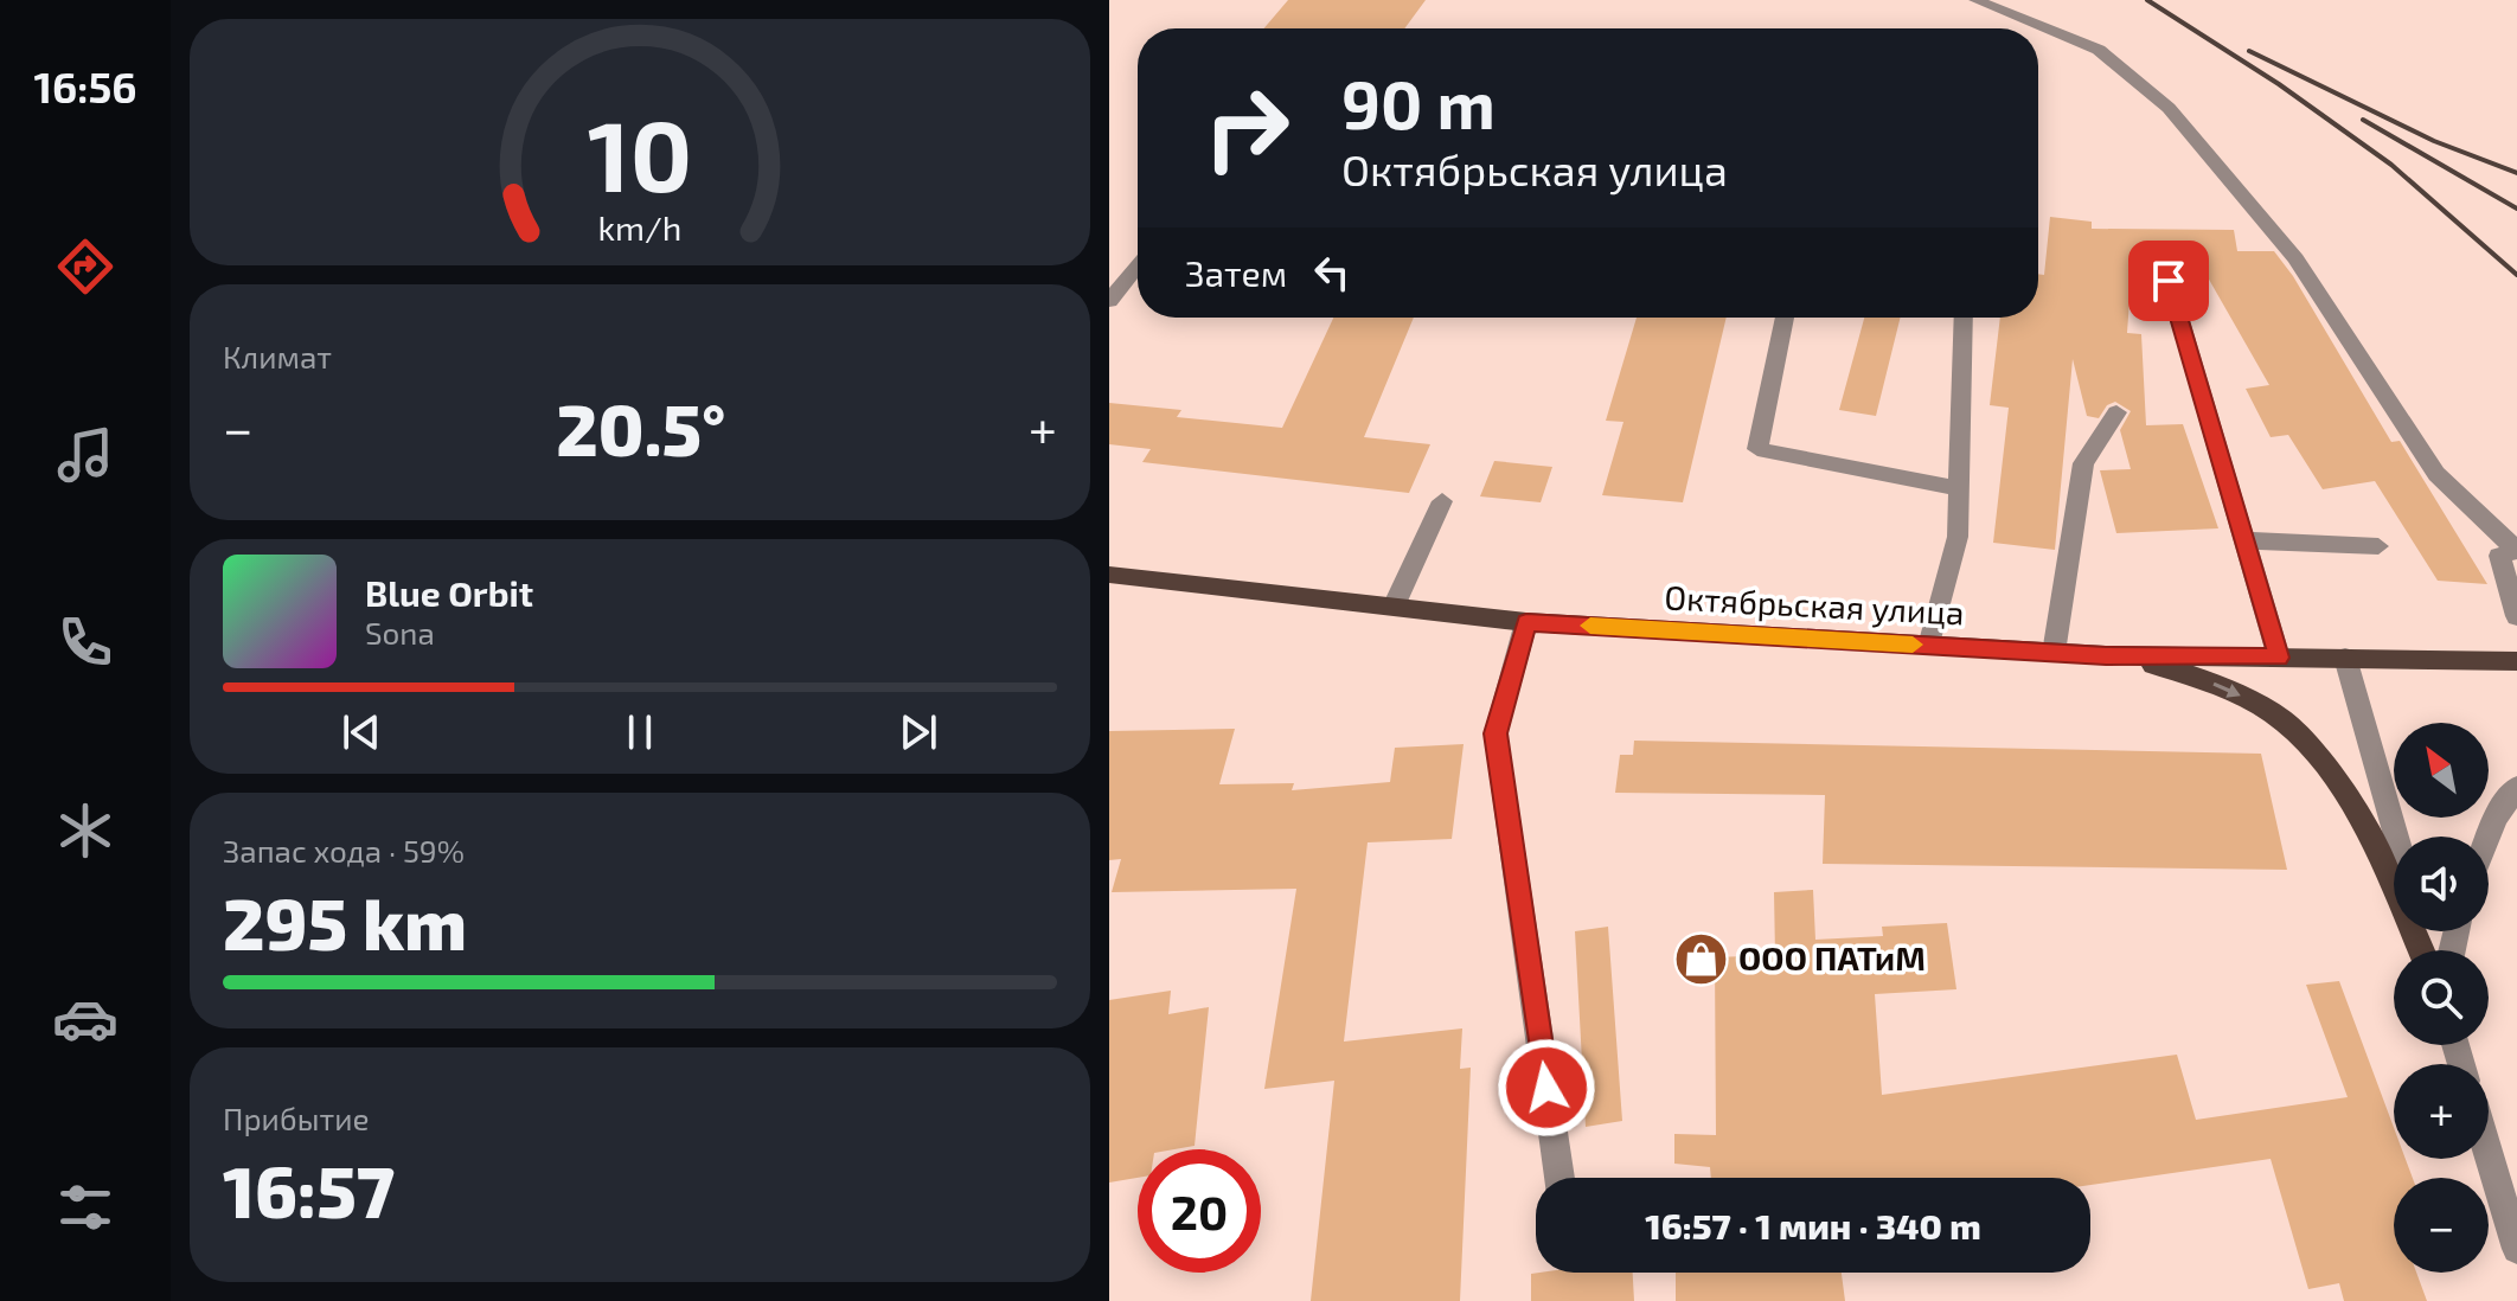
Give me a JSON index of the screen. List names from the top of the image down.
{
  "streets": {
    "main road": ["Октябрьская улица"]
  },
  "places": {
    "shop": ["ООО ПАТиМ"]
  },
  "north": "top left",
  "page": {
    "tabs": "16:56",
    "turn": ["90 m", "Октябрьская улица"],
    "then": "Затем",
    "tile": [
      "Климат",
      ["Запас хода · 59%", "295 km"],
      ["Прибытие", "16:57"]
    ],
    "heat": ["−", "20.5°", "+"],
    "song": ["Blue Orbit", "Sona"],
    "map_buttons": ["+", "−"],
    "limit": "20",
    "trip": "16:57 · 1 мин · 340 m",
    "gauge": ["10", "km/h"]
  }
}
